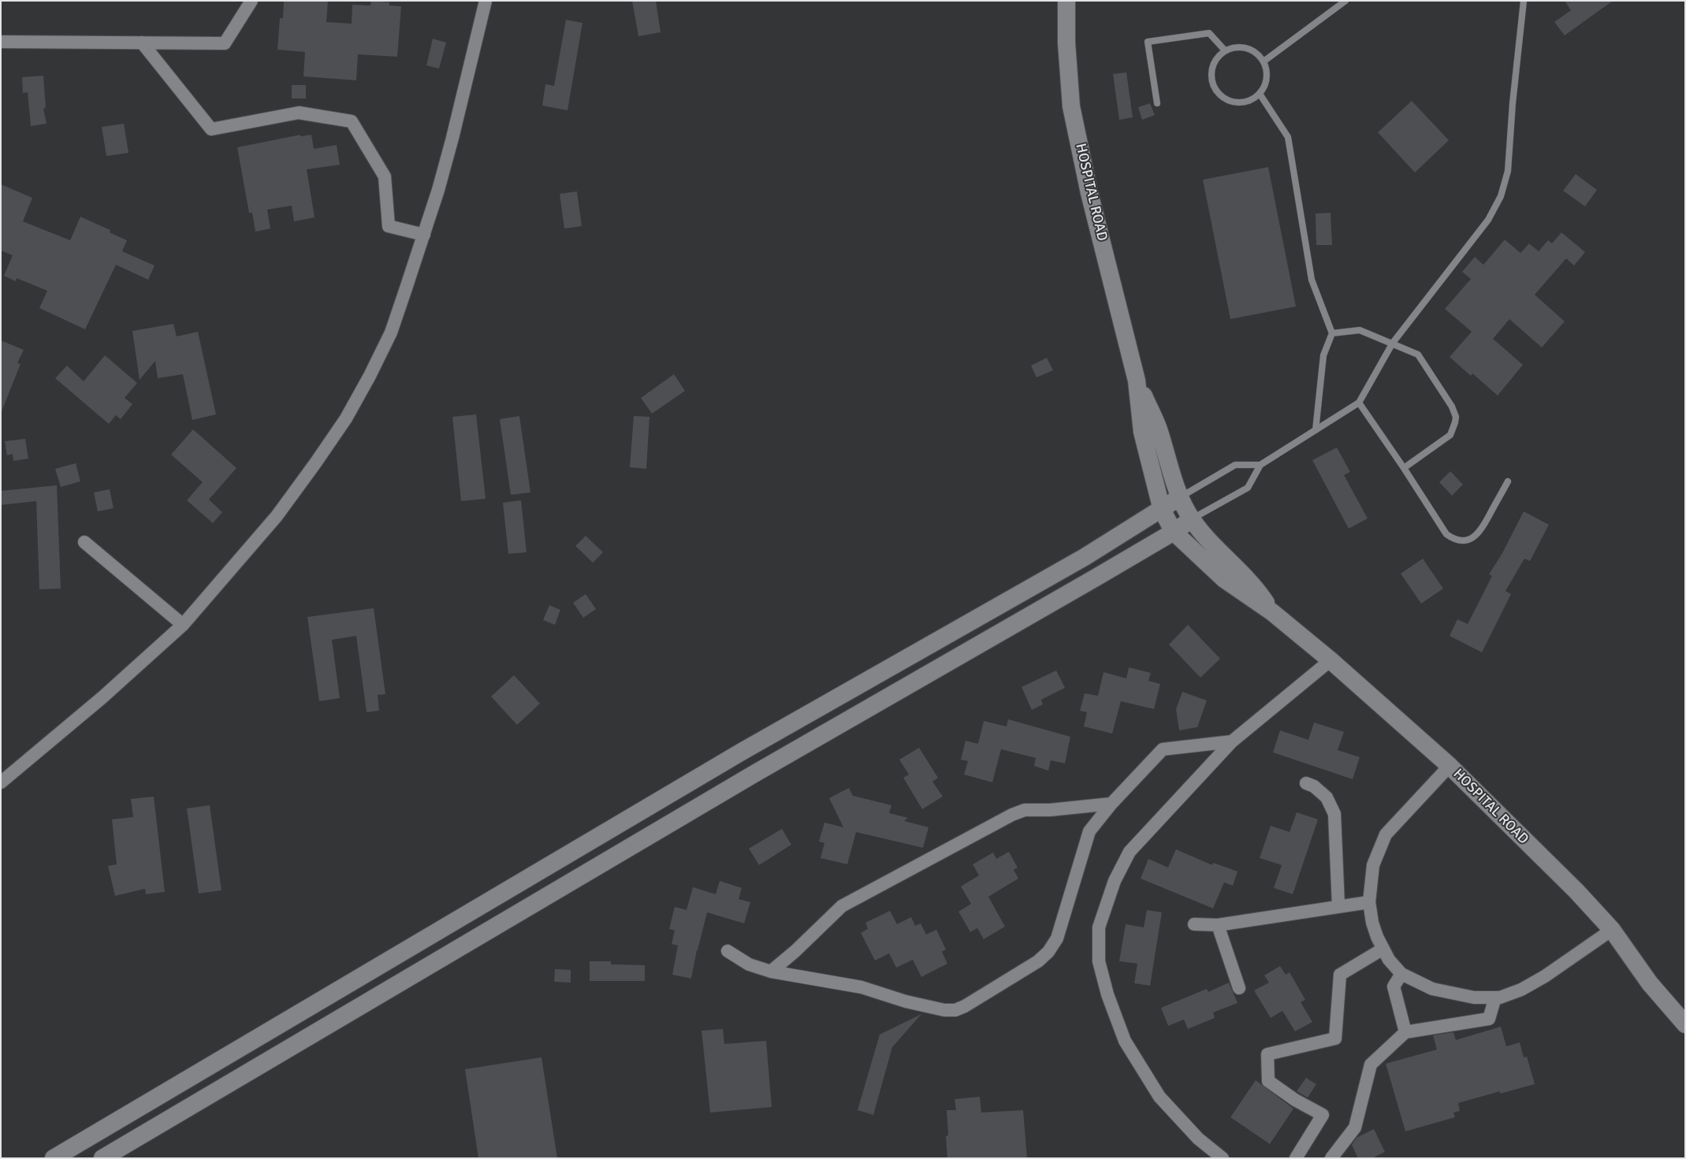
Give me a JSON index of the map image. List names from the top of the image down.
{
  "streets": {
    "street": ["HOSPITAL ROAD"]
  }
}
